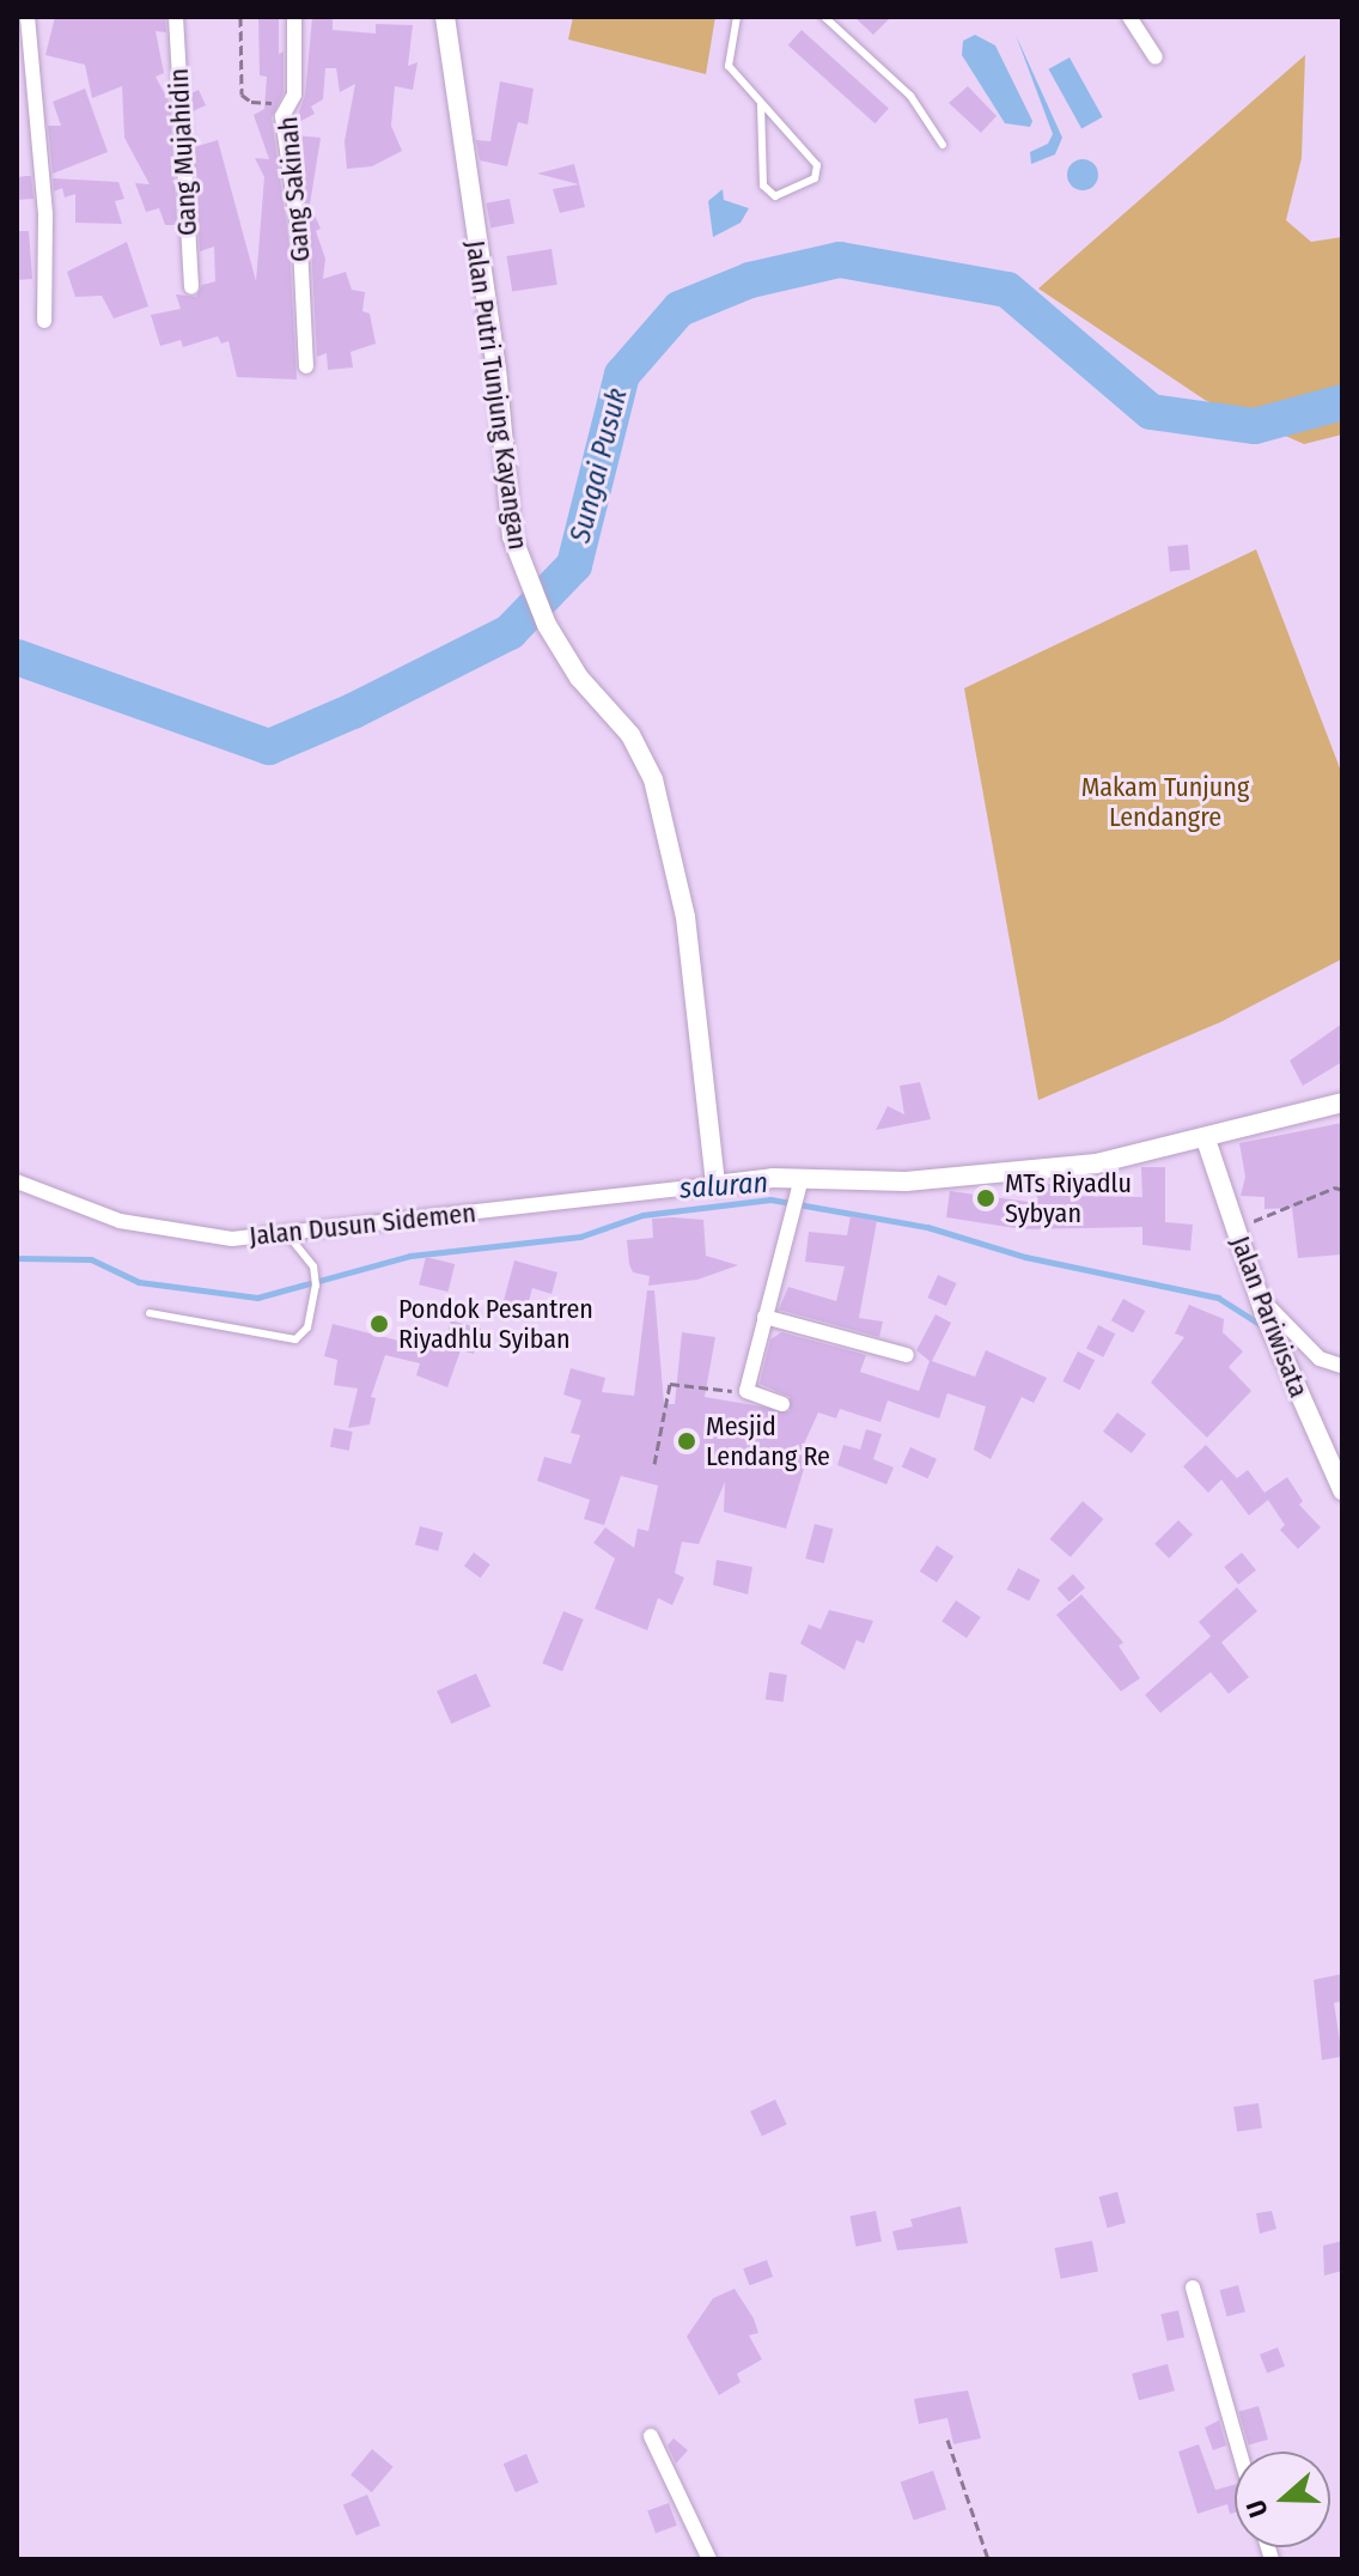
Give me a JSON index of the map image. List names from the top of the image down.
{
  "streets": {
    "street": [
      "Gang Mujahidin",
      "Gang Sakinah",
      "Jalan Putri Tunjung Kayangan",
      "Jalan Dusun Sidemen",
      "Jalan Pariwisata"
    ]
  },
  "crossings": [
    ["Jalan Putri Tunjung Kayangan", "Jalan Dusun Sidemen"]
  ],
  "water": ["Sungai Pusuk", "saluran"],
  "parks": ["Makam Tunjung Lendangre"],
  "places": ["MTs Riyadlu Sybyan", "Pondok Pesantren Riyadhlu Syiban", "Mesjid Lendang Re"],
  "north": "left"
}
